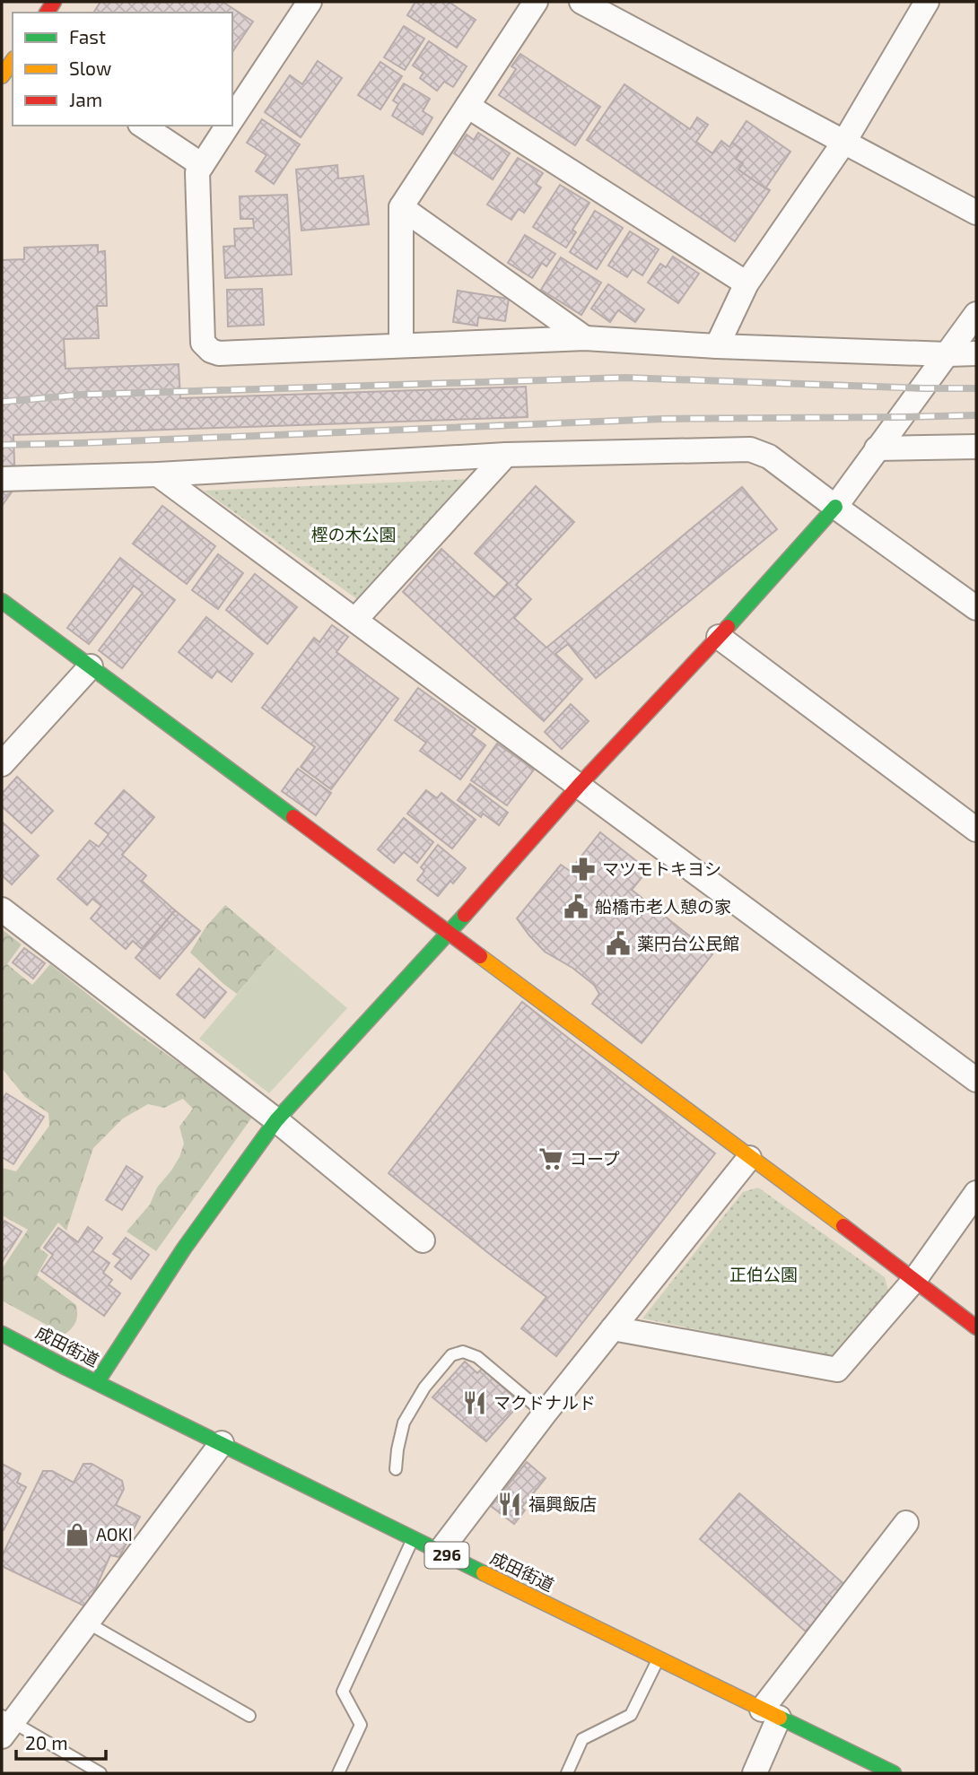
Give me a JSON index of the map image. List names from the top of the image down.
{
  "streets": {
    "main road": ["成田街道", "296"]
  },
  "parks": ["樫の木公園", "正伯公園"],
  "places": {
    "pharmacy": ["マツモトキヨシ"],
    "public building": ["船橋市老人憩の家", "薬円台公民館"],
    "supermarket": ["コープ"],
    "restaurant": ["マクドナルド", "福興飯店"],
    "shop": ["AOKI"]
  },
  "legend": ["Fast", "Slow", "Jam"],
  "scale_bar": "20 m"
}
